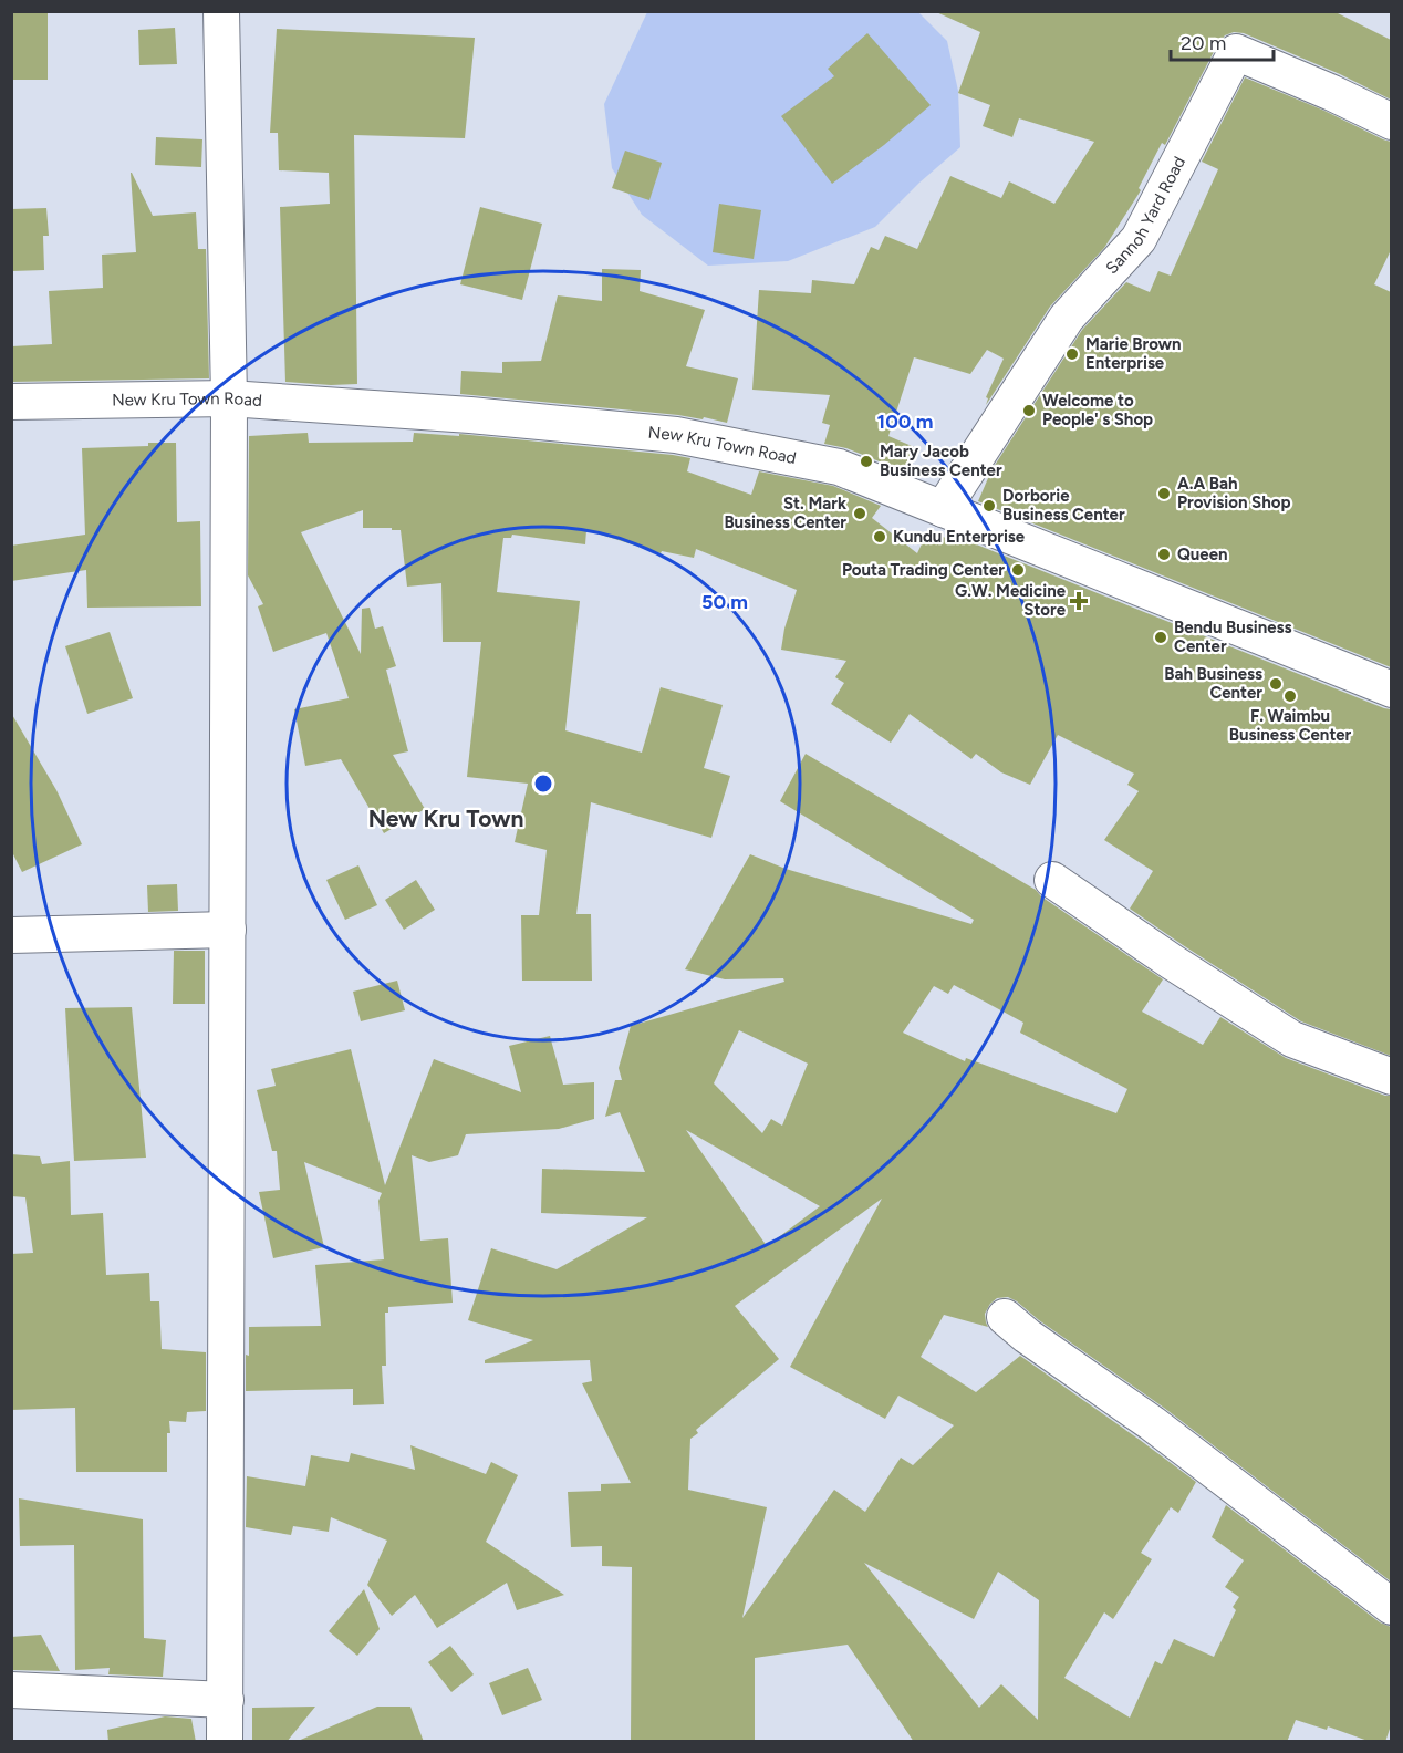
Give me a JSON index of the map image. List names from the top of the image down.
{
  "streets": {
    "street": ["Sannoh Yard Road", "New Kru Town Road"]
  },
  "crossings": [
    ["Sannoh Yard Road", "New Kru Town Road"]
  ],
  "districts": ["New Kru Town"],
  "places": {
    "other": [
      "Marie Brown Enterprise",
      "Welcome to People' s Shop",
      "Mary Jacob Business Center",
      "A.A Bah Provision Shop",
      "Dorborie Business Center",
      "St. Mark Business Center",
      "Kundu Enterprise",
      "Queen",
      "Pouta Trading Center",
      "Bendu Business Center",
      "Bah Business Center",
      "F. Waimbu Business Center"
    ],
    "health": ["G.W. Medicine Store"]
  },
  "scale_bar": "20 m",
  "rings": ["100 m", "50 m"]
}
